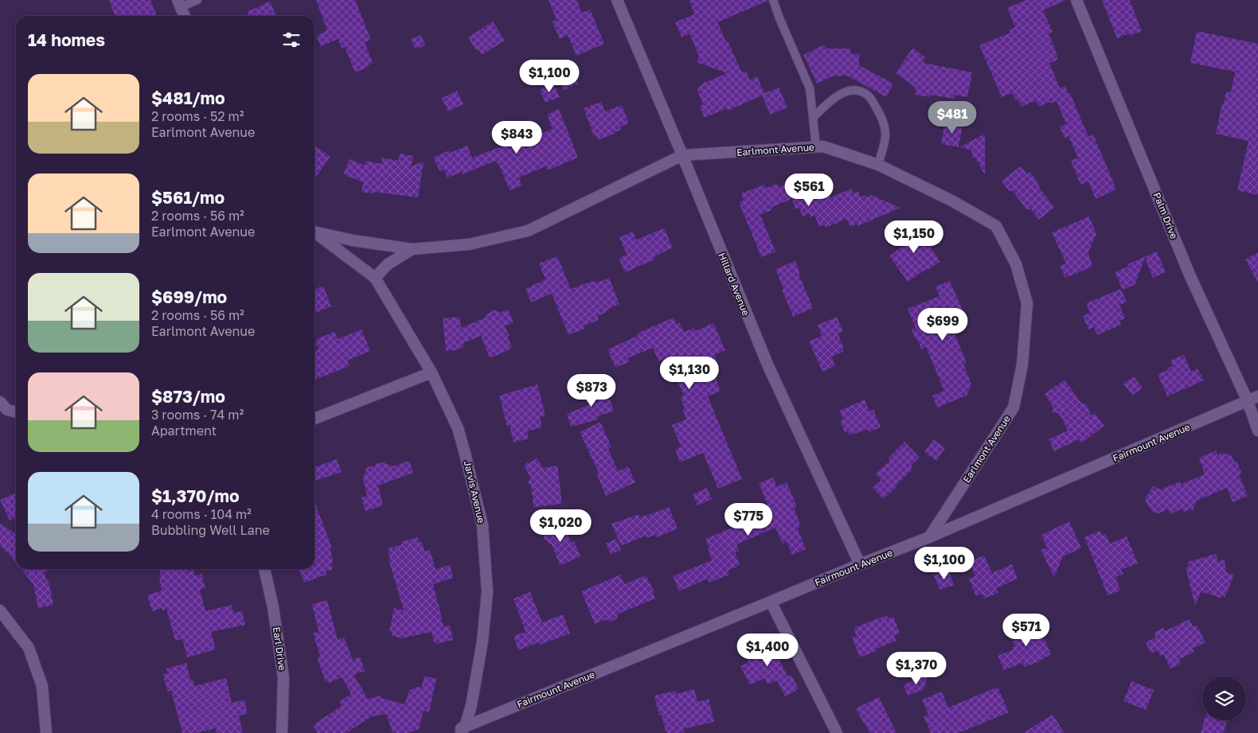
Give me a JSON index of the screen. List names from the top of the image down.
{
  "streets": {
    "street": [
      "Earlmont Avenue",
      "Palm Drive",
      "Hillard Avenue",
      "Fairmount Avenue",
      "Jarvis Avenue",
      "Earl Drive"
    ]
  },
  "crossings": [
    ["Earlmont Avenue", "Hillard Avenue"],
    ["Earlmont Avenue", "Fairmount Avenue"],
    ["Earlmont Avenue", "Jarvis Avenue"],
    ["Palm Drive", "Fairmount Avenue"],
    ["Hillard Avenue", "Fairmount Avenue"],
    ["Fairmount Avenue", "Jarvis Avenue"]
  ],
  "page": {
    "heading": "14 homes",
    "price": [
      "$1,100",
      "$481",
      "$843",
      "$561",
      "$1,150",
      "$699",
      "$1,130",
      "$873",
      "$775",
      "$1,020",
      "$1,100",
      "$571",
      "$1,400",
      "$1,370"
    ],
    "list": [
      {
        "name": "$481/mo",
        "note": "2 rooms · 52 m² · Earlmont Avenue"
      },
      {
        "name": "$561/mo",
        "note": "2 rooms · 56 m² · Earlmont Avenue"
      },
      {
        "name": "$699/mo",
        "note": "2 rooms · 56 m² · Earlmont Avenue"
      },
      {
        "name": "$873/mo",
        "note": "3 rooms · 74 m² · Apartment"
      },
      {
        "name": "$1,370/mo",
        "note": "4 rooms · 104 m² · Bubbling Well Lane"
      }
    ]
  }
}
